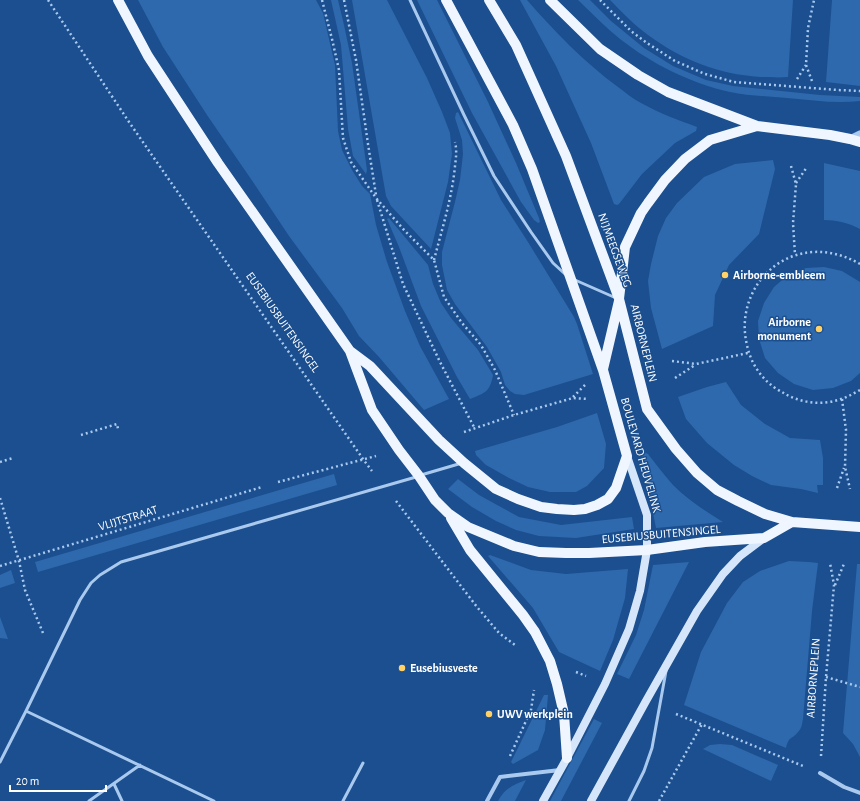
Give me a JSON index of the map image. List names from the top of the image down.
{
  "streets": {
    "main road": [
      "NIJMEEGSEWEG",
      "EUSEBIUSBUITENSINGEL",
      "AIRBORNEPLEIN",
      "BOULEVARD HEUVELINK"
    ],
    "path": ["VLIJTSTRAAT"]
  },
  "crossings": [
    ["NIJMEEGSEWEG", "AIRBORNEPLEIN"],
    ["NIJMEEGSEWEG", "BOULEVARD HEUVELINK"],
    ["EUSEBIUSBUITENSINGEL", "BOULEVARD HEUVELINK"],
    ["AIRBORNEPLEIN", "BOULEVARD HEUVELINK"]
  ],
  "places": [
    "Airborne-embleem",
    "Airborne monument",
    "Eusebiusveste",
    "UWV werkplein"
  ],
  "scale_bar": "20 m"
}
